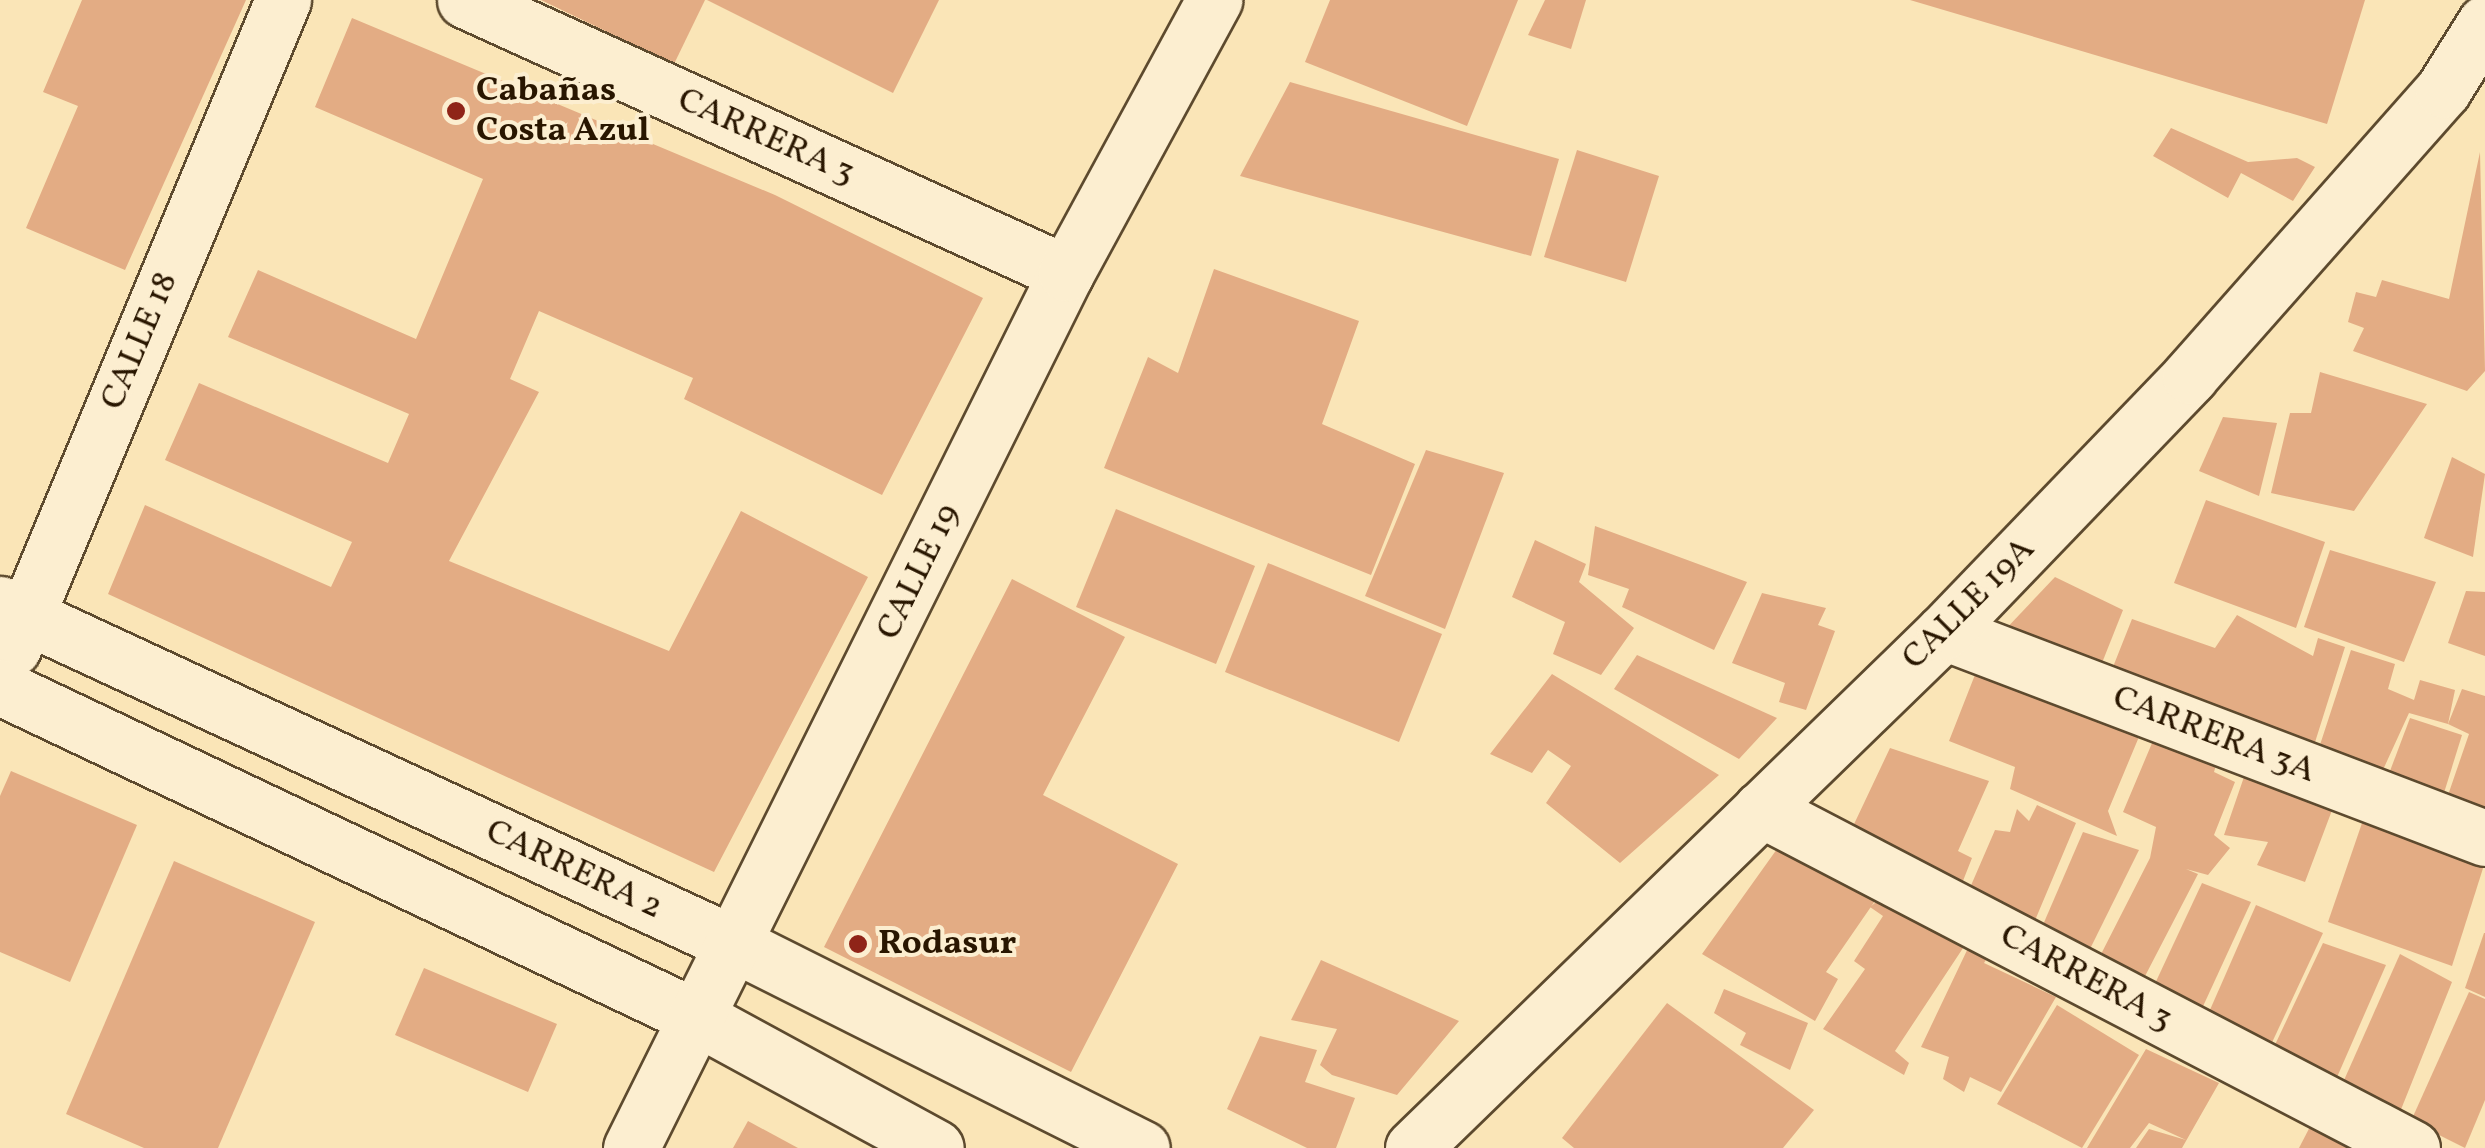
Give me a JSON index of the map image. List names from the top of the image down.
{
  "streets": {
    "street": [
      "CARRERA 3",
      "CALLE 18",
      "CALLE 19",
      "CALLE 19A",
      "CARRERA 3A",
      "CARRERA 2"
    ]
  },
  "crossings": [
    ["CARRERA 3", "CALLE 19"],
    ["CARRERA 3", "CALLE 19A"],
    ["CALLE 18", "CARRERA 2"],
    ["CALLE 19", "CARRERA 2"],
    ["CALLE 19A", "CARRERA 3A"]
  ],
  "places": ["Cabañas Costa Azul", "Rodasur"]
}
